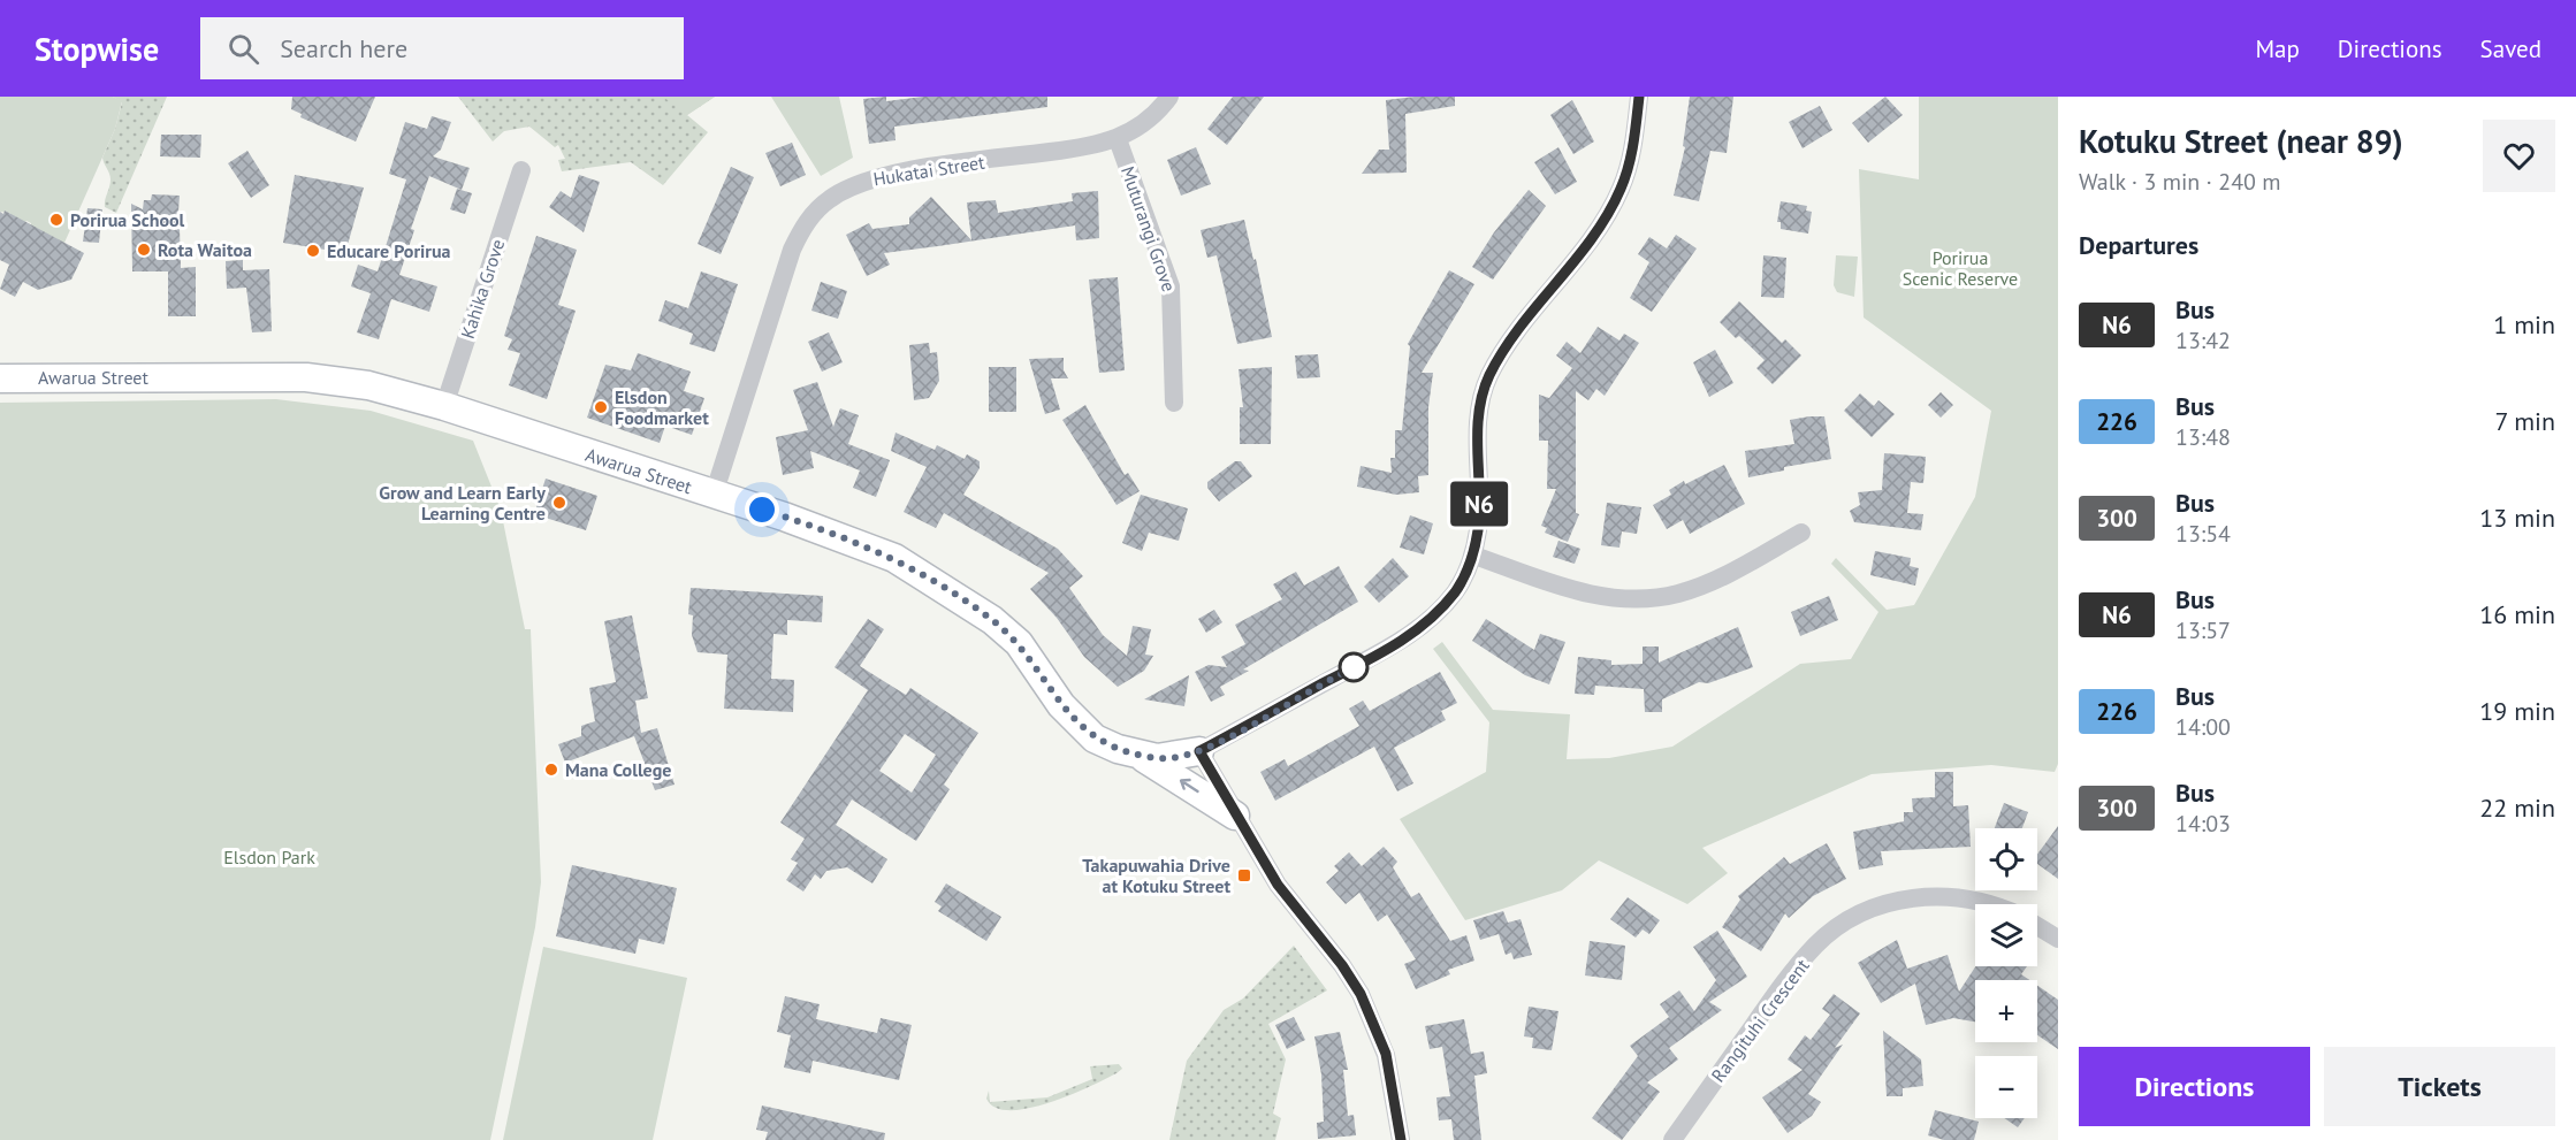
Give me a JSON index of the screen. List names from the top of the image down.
{
  "streets": {
    "street": [
      "Hukatai Street",
      "Muturangi Grove",
      "Kahika Grove",
      "Awarua Street",
      "Rangituhi Crescent"
    ]
  },
  "crossings": [
    ["Hukatai Street", "Muturangi Grove"],
    ["Hukatai Street", "Awarua Street"],
    ["Kahika Grove", "Awarua Street"]
  ],
  "parks": ["Porirua Scenic Reserve", "Elsdon Park"],
  "places": {
    "other": [
      "Porirua School",
      "Rota Waitoa",
      "Educare Porirua",
      "Elsdon Foodmarket",
      "Grow and Learn Early Learning Centre",
      "Mana College"
    ],
    "transit": ["Takapuwahia Drive at Kotuku Street"]
  },
  "lines": ["bus line N6"],
  "page": {
    "header": "Stopwise",
    "search": "Search here",
    "nav": ["Map", "Directions", "Saved"],
    "on_map": "N6",
    "heading": [
      ["Kotuku Street (near 89)", "Walk · 3 min · 240 m"],
      "Departures"
    ],
    "list": [
      {
        "mark": "N6",
        "name": "Bus",
        "note": "13:42",
        "value": "1 min"
      },
      {
        "mark": "226",
        "name": "Bus",
        "note": "13:48",
        "value": "7 min"
      },
      {
        "mark": "300",
        "name": "Bus",
        "note": "13:54",
        "value": "13 min"
      },
      {
        "mark": "N6",
        "name": "Bus",
        "note": "13:57",
        "value": "16 min"
      },
      {
        "mark": "226",
        "name": "Bus",
        "note": "14:00",
        "value": "19 min"
      },
      {
        "mark": "300",
        "name": "Bus",
        "note": "14:03",
        "value": "22 min"
      }
    ],
    "map_buttons": ["+", "−"],
    "buttons": ["Directions", "Tickets"]
  }
}
